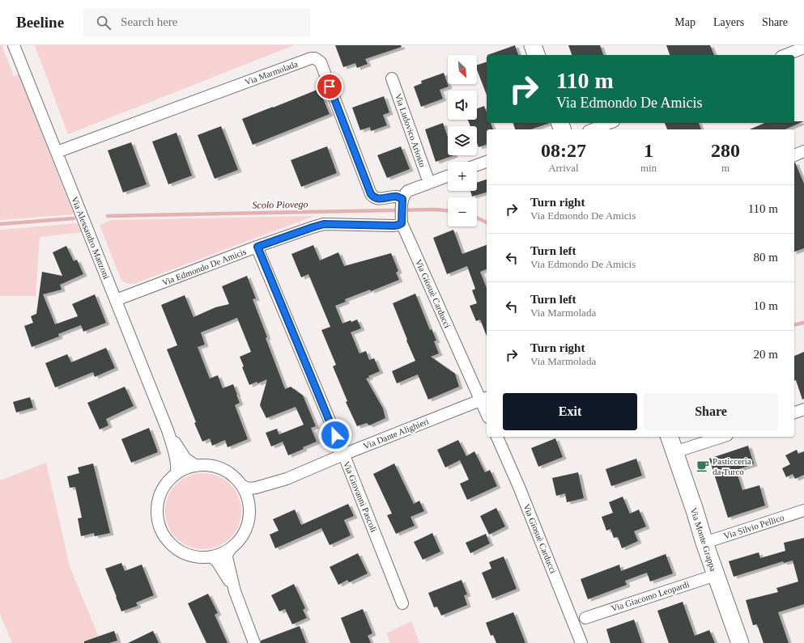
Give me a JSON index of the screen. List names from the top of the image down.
{
  "streets": {
    "street": [
      "Via Marmolada",
      "Via Ludovico Ariosto",
      "Via Alessandro Manzoni",
      "Via Edmondo De Amicis",
      "Via Giosuè Carducci",
      "Via Dante Alighieri",
      "Via Giovanni Pascoli",
      "Via Silvio Pellico",
      "Via Monte Grappa",
      "Via Giacomo Leopardi"
    ]
  },
  "crossings": [
    ["Via Marmolada", "Via Alessandro Manzoni"],
    ["Via Alessandro Manzoni", "Via Edmondo De Amicis"],
    ["Via Edmondo De Amicis", "Via Giosuè Carducci"],
    ["Via Edmondo De Amicis", "Via Giovanni Pascoli"],
    ["Via Giosuè Carducci", "Via Dante Alighieri"],
    ["Via Dante Alighieri", "Via Giovanni Pascoli"],
    ["Via Silvio Pellico", "Via Monte Grappa"],
    ["Via Monte Grappa", "Via Giacomo Leopardi"]
  ],
  "water": ["Scolo Piovego"],
  "places": {
    "cafe": ["Pasticceria da Turco"]
  },
  "north": "bottom right",
  "page": {
    "header": "Beeline",
    "search": "Search here",
    "nav": ["Map", "Layers", "Share"],
    "map_buttons": ["+", "−"],
    "turn": ["110 m", "Via Edmondo De Amicis"],
    "eta": [
      "08:27",
      "Arrival",
      "1",
      "min",
      "280",
      "m"
    ],
    "list": [
      {
        "name": "Turn right",
        "note": "Via Edmondo De Amicis",
        "value": "110 m"
      },
      {
        "name": "Turn left",
        "note": "Via Edmondo De Amicis",
        "value": "80 m"
      },
      {
        "name": "Turn left",
        "note": "Via Marmolada",
        "value": "10 m"
      },
      {
        "name": "Turn right",
        "note": "Via Marmolada",
        "value": "20 m"
      }
    ],
    "buttons": ["Exit", "Share"]
  }
}
